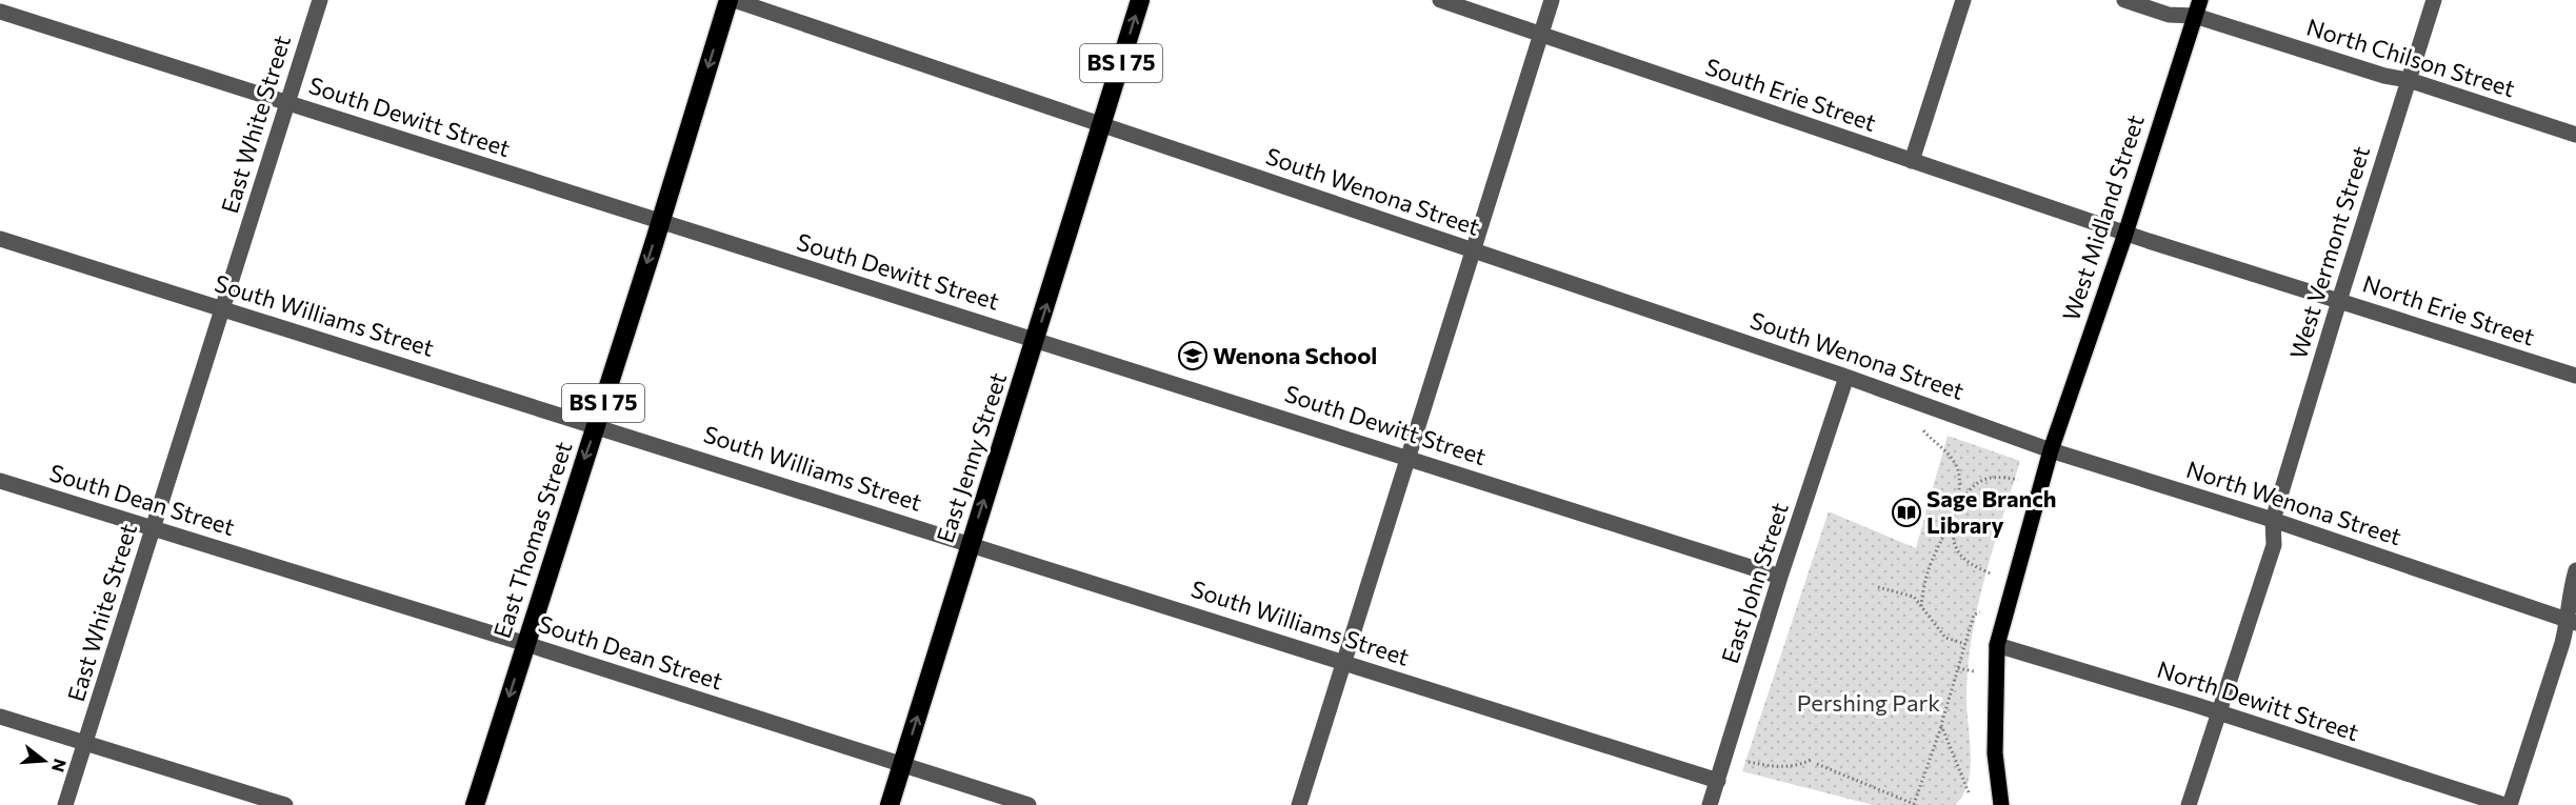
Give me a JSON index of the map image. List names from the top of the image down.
{
  "streets": {
    "highway": ["BS I 75", "East Jenny Street", "East Thomas Street"],
    "main road": ["West Midland Street"],
    "street": [
      "North Chilson Street",
      "South Erie Street",
      "South Dewitt Street",
      "East White Street",
      "South Wenona Street",
      "West Vermont Street",
      "North Erie Street",
      "South Williams Street",
      "South Dean Street",
      "North Wenona Street",
      "East John Street",
      "North Dewitt Street"
    ]
  },
  "crossings": [
    ["North Chilson Street", "West Midland Street"],
    ["North Chilson Street", "West Vermont Street"],
    ["BS I 75", "South Wenona Street"],
    ["BS I 75", "East Jenny Street"],
    ["South Erie Street", "West Midland Street"],
    ["South Erie Street", "North Erie Street"],
    ["South Dewitt Street", "East White Street"],
    ["South Dewitt Street", "East Jenny Street"],
    ["South Dewitt Street", "East Thomas Street"],
    ["South Dewitt Street", "East John Street"],
    ["East White Street", "South Williams Street"],
    ["East White Street", "South Dean Street"],
    ["South Wenona Street", "East Jenny Street"],
    ["South Wenona Street", "North Wenona Street"],
    ["South Wenona Street", "East John Street"],
    ["West Midland Street", "North Erie Street"],
    ["West Midland Street", "North Wenona Street"],
    ["West Midland Street", "North Dewitt Street"],
    ["West Vermont Street", "North Erie Street"],
    ["West Vermont Street", "North Wenona Street"],
    ["West Vermont Street", "North Dewitt Street"],
    ["South Williams Street", "East Jenny Street"],
    ["South Williams Street", "East Thomas Street"],
    ["South Williams Street", "East John Street"],
    ["East Jenny Street", "South Dean Street"],
    ["South Dean Street", "East Thomas Street"]
  ],
  "one_way": ["East Jenny Street", "East Thomas Street"],
  "parks": ["Pershing Park"],
  "places": {
    "school or university": ["Wenona School"],
    "library": ["Sage Branch Library"]
  },
  "north": "right"
}
